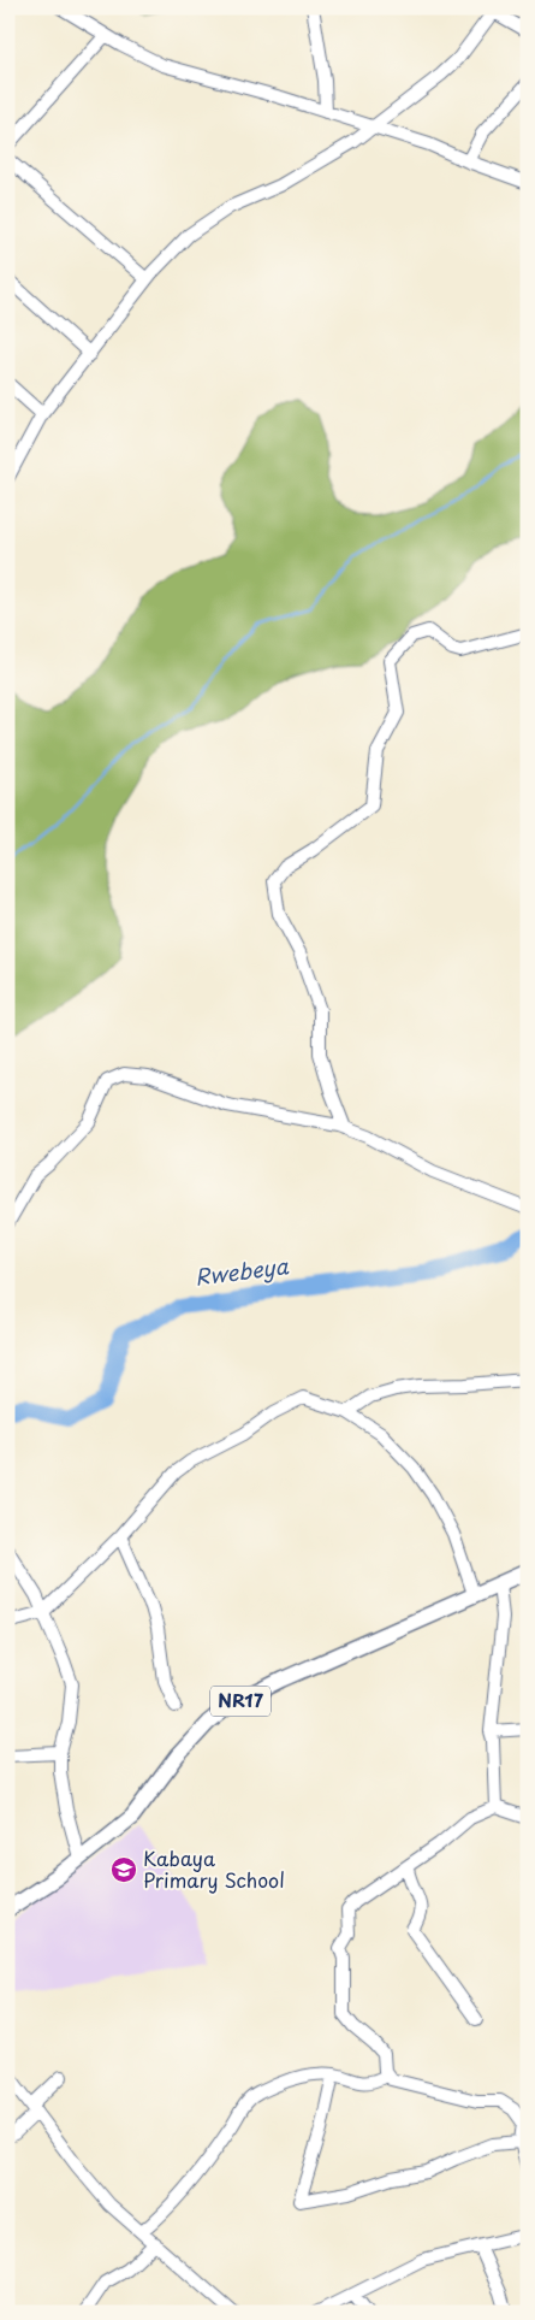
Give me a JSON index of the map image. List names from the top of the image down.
{
  "streets": {
    "main road": ["NR17"]
  },
  "water": ["Rwebeya"],
  "places": {
    "school or university": ["Kabaya Primary School"]
  }
}
